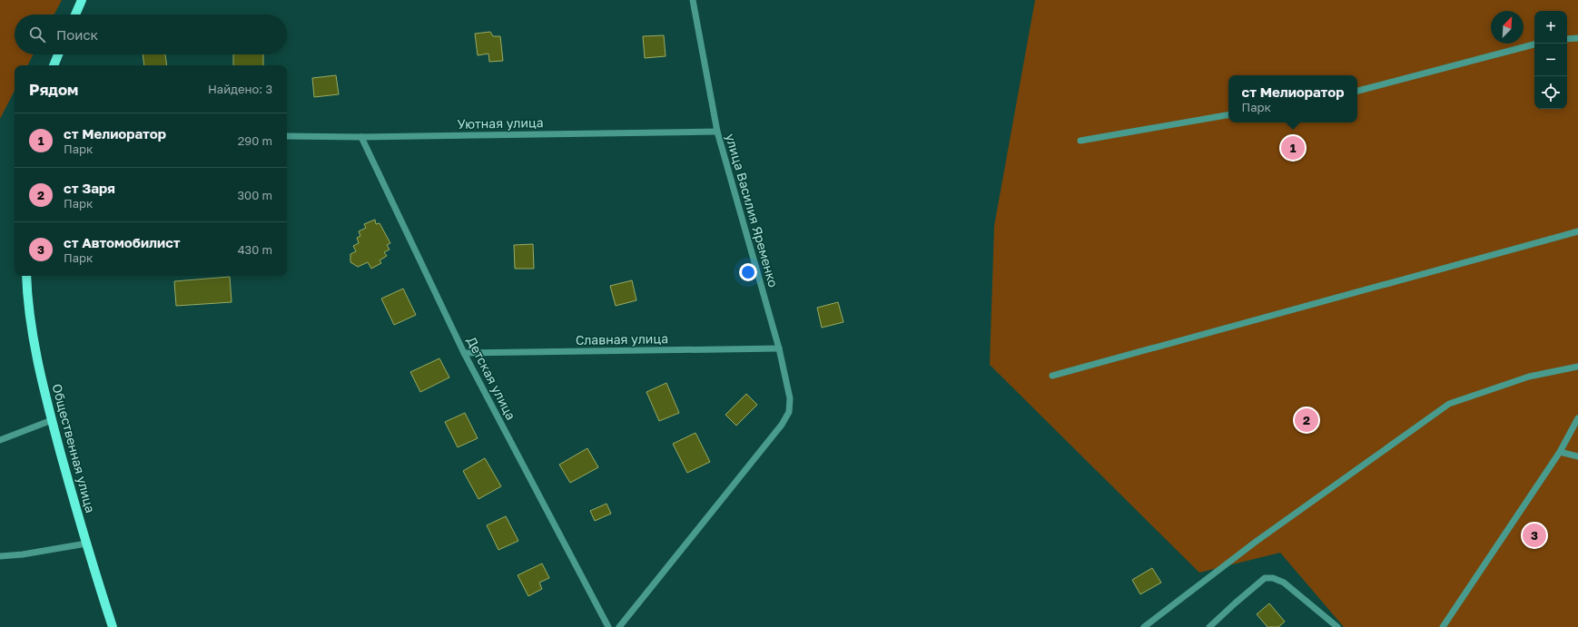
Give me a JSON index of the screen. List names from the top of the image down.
{
  "streets": {
    "main road": ["Общественная улица"],
    "street": [
      "Уютная улица",
      "улица Василия Яременко",
      "Славная улица",
      "Детская улица"
    ]
  },
  "crossings": [
    ["Уютная улица", "улица Василия Яременко"],
    ["Уютная улица", "Детская улица"],
    ["улица Василия Яременко", "Славная улица"],
    ["Славная улица", "Детская улица"]
  ],
  "north": "top right",
  "page": {
    "map_buttons": ["+", "−"],
    "search": "Поиск",
    "heading": ["Рядом", "Найдено: 3"],
    "popup": ["ст Мелиоратор", "Парк"],
    "list": [
      {
        "mark": "1",
        "name": "ст Мелиоратор",
        "note": "Парк",
        "value": "290 m"
      },
      {
        "mark": "2",
        "name": "ст Заря",
        "note": "Парк",
        "value": "300 m"
      },
      {
        "mark": "3",
        "name": "ст Автомобилист",
        "note": "Парк",
        "value": "430 m"
      }
    ],
    "pins": ["1", "2", "3"]
  }
}
